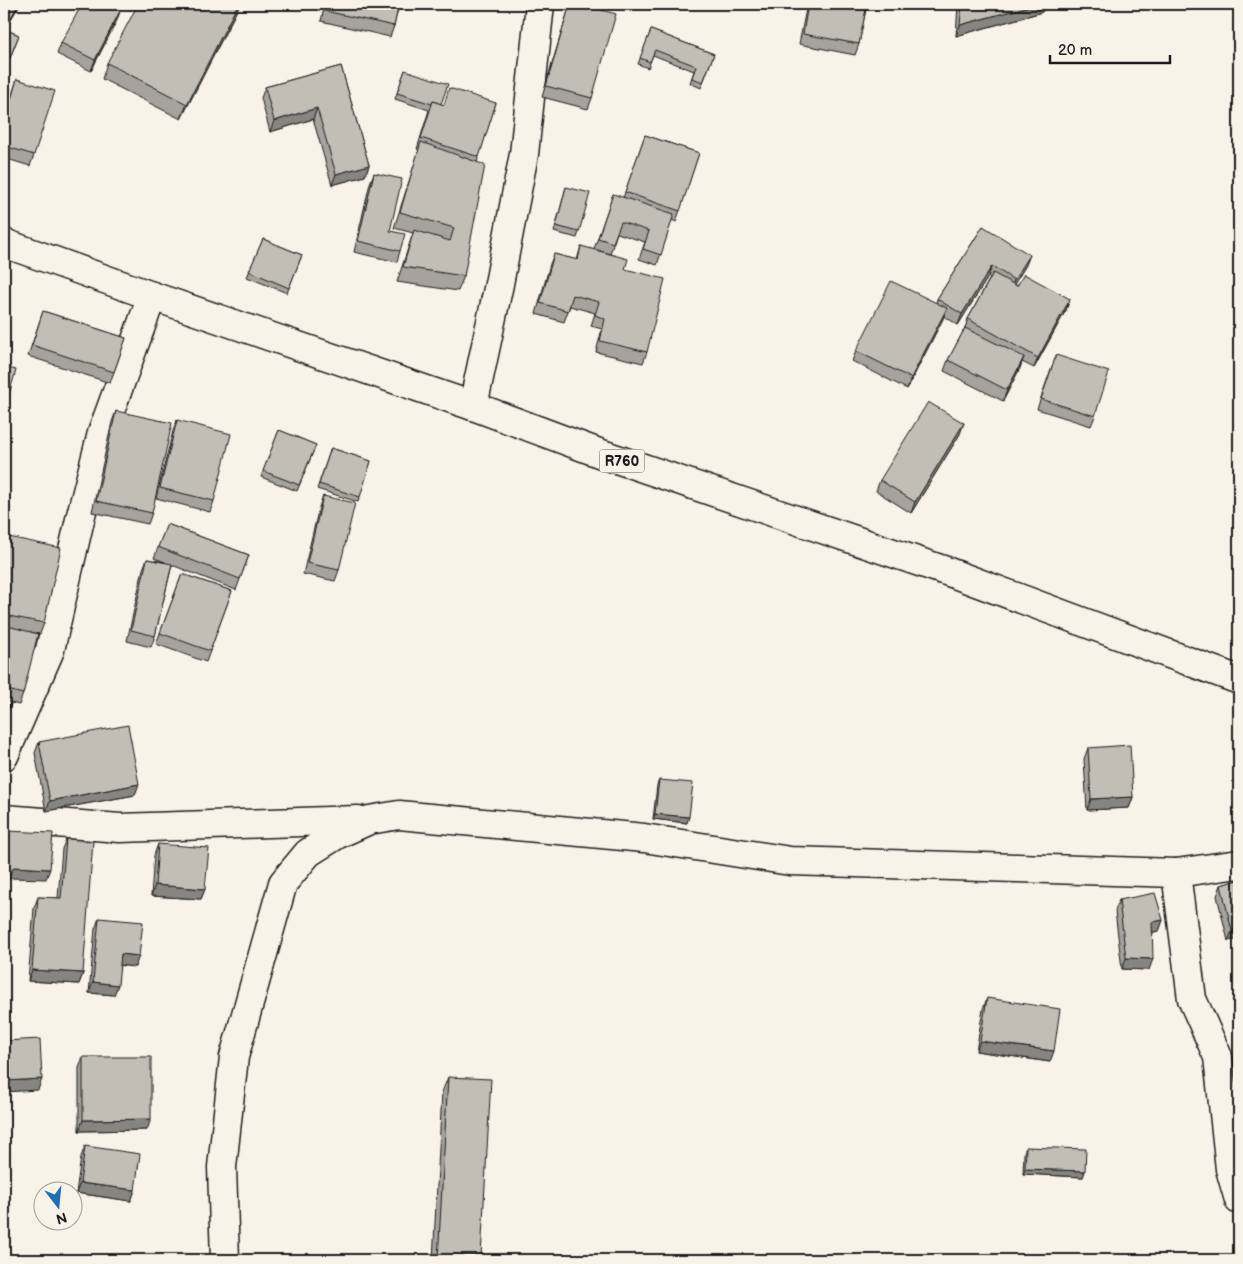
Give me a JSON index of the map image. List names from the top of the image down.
{
  "streets": {
    "street": ["R760"]
  },
  "scale_bar": "20 m",
  "north": "bottom"
}
